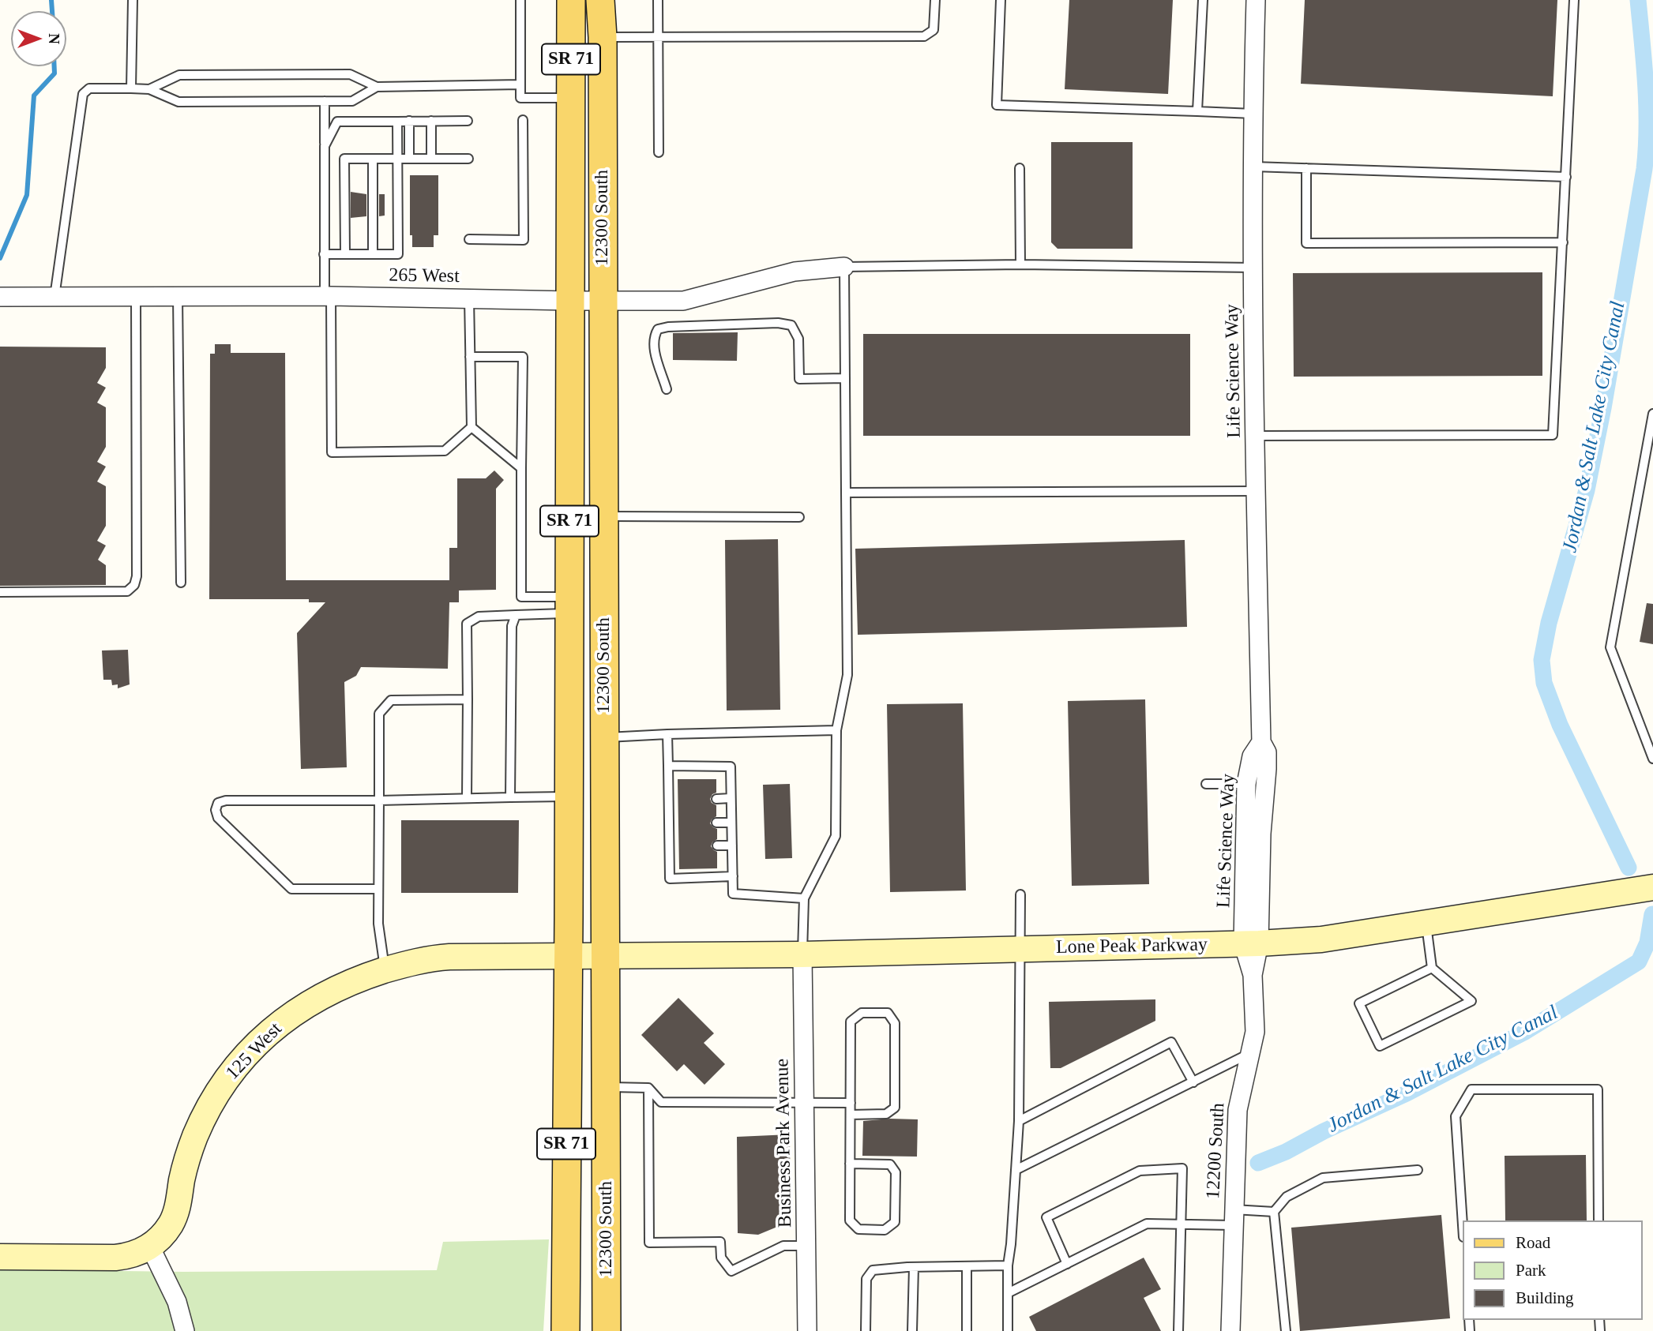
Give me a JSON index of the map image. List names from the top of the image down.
{
  "streets": {
    "main road": [
      "SR 71",
      "12300 South",
      "Lone Peak Parkway",
      "125 West"
    ],
    "street": [
      "265 West",
      "Life Science Way",
      "Business Park Avenue",
      "12200 South"
    ]
  },
  "crossings": [
    ["12300 South", "265 West"],
    ["12300 South", "Lone Peak Parkway"],
    ["12300 South", "125 West"],
    ["Life Science Way", "Lone Peak Parkway"],
    ["Life Science Way", "12200 South"],
    ["Lone Peak Parkway", "125 West"],
    ["Lone Peak Parkway", "Business Park Avenue"],
    ["Lone Peak Parkway", "12200 South"]
  ],
  "water": ["Jordan & Salt Lake City Canal"],
  "legend": ["Road", "Park", "Building"],
  "north": "right"
}
